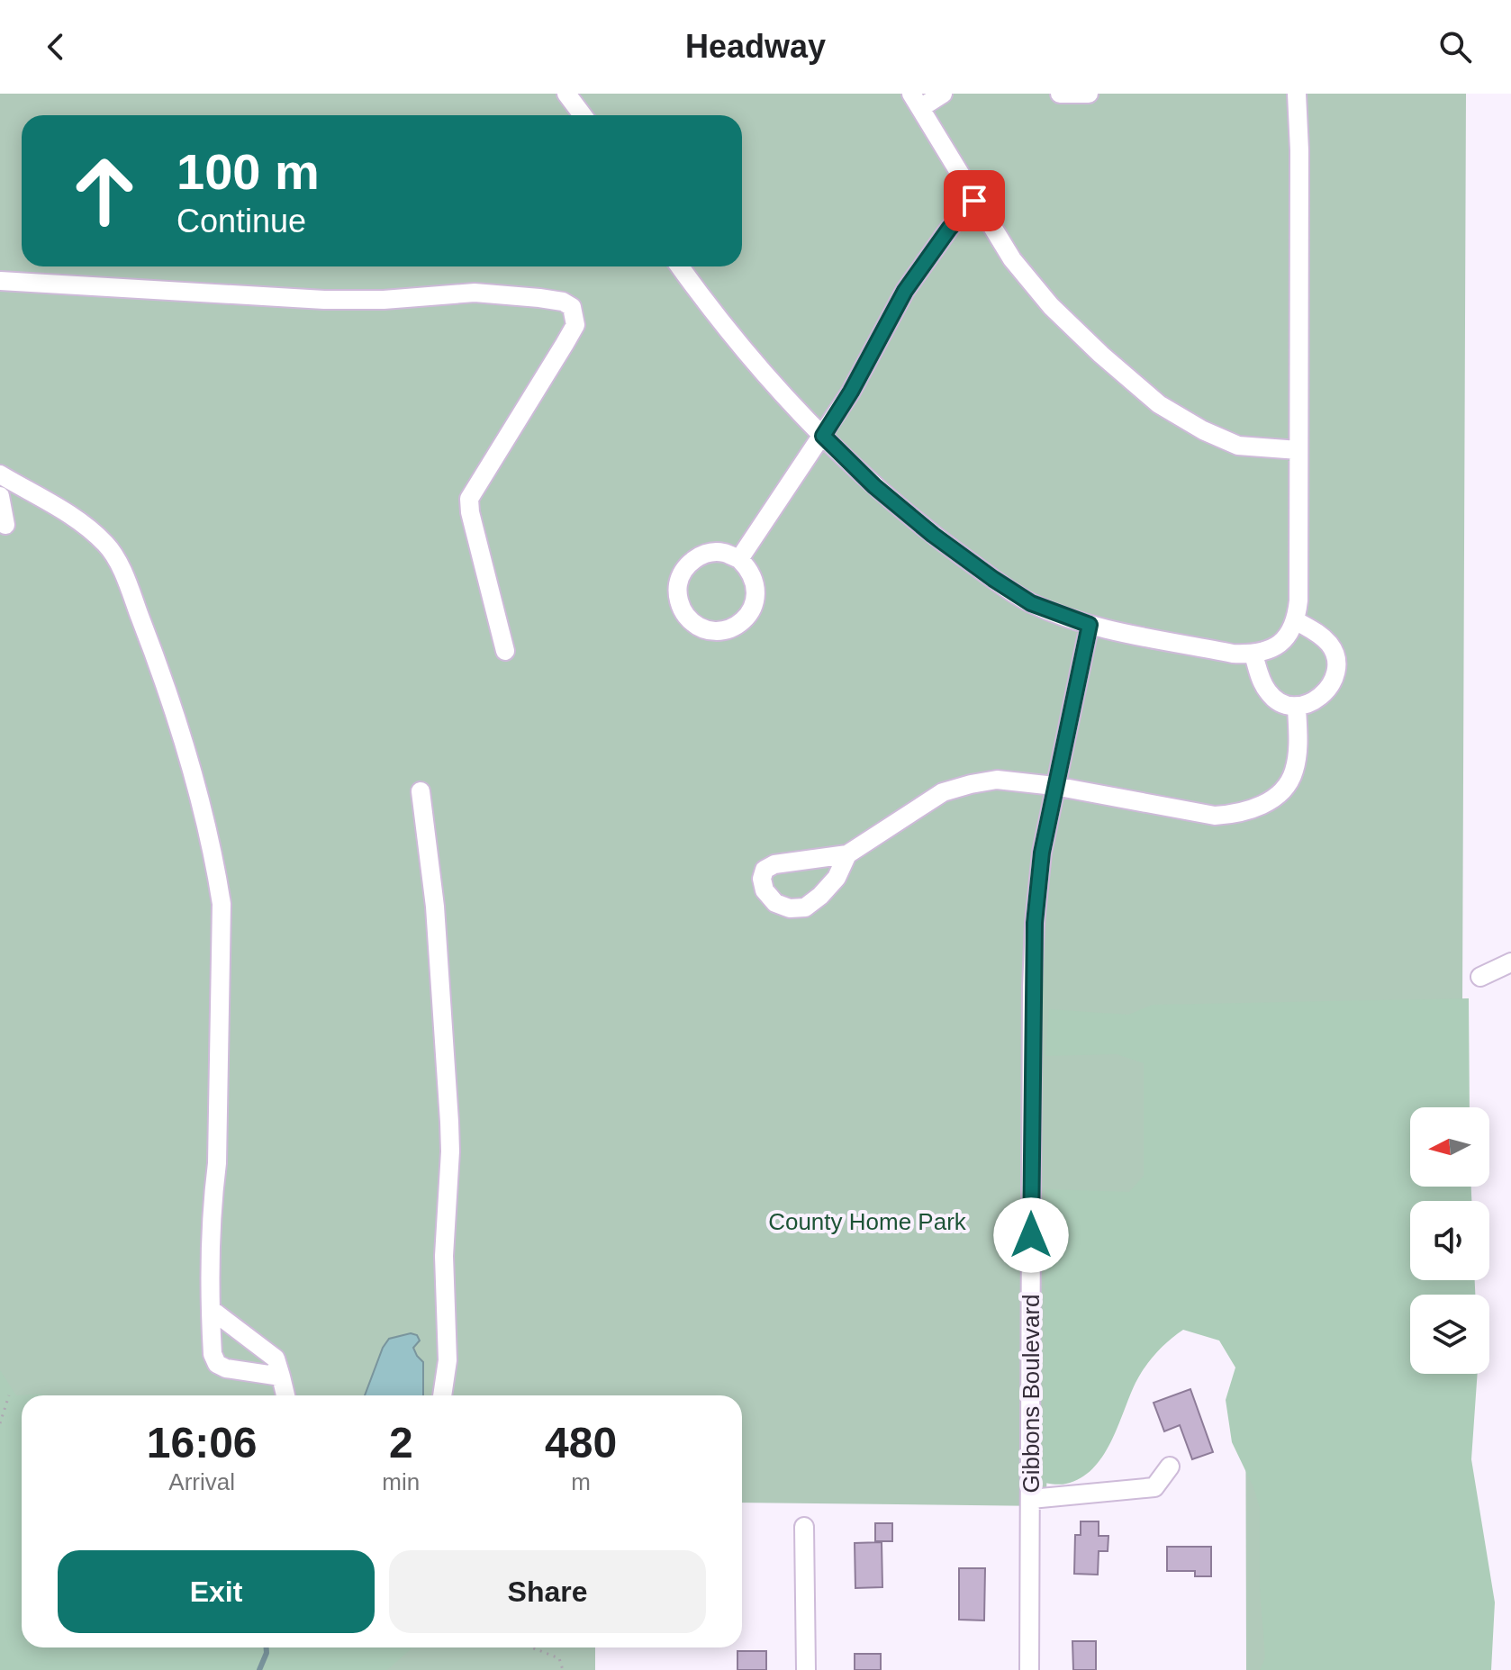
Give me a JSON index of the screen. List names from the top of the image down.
{
  "streets": {
    "street": ["Gibbons Boulevard"]
  },
  "parks": ["County Home Park"],
  "north": "left",
  "page": {
    "header": "Headway",
    "turn": ["100 m", "Continue"],
    "eta": [
      "16:06",
      "Arrival",
      "2",
      "min",
      "480",
      "m"
    ],
    "buttons": ["Exit", "Share"]
  }
}
